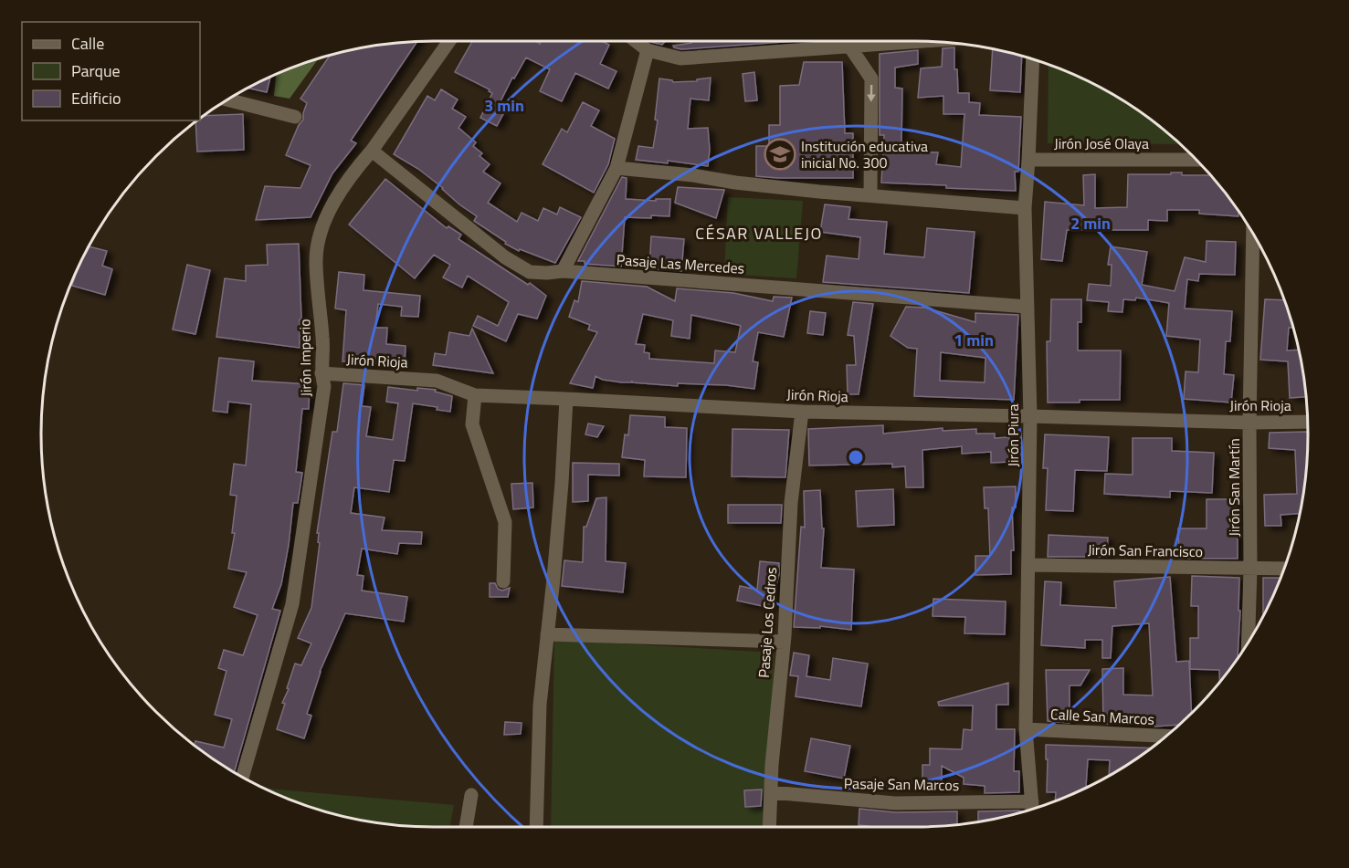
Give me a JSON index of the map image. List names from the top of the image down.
{
  "streets": {
    "street": [
      "Jirón José Olaya",
      "Pasaje Las Mercedes",
      "Jirón Imperio",
      "Jirón Rioja",
      "Jirón Piura",
      "Jirón San Martín",
      "Jirón San Francisco",
      "Pasaje Los Cedros",
      "Calle San Marcos",
      "Pasaje San Marcos"
    ]
  },
  "crossings": [
    ["Jirón José Olaya", "Jirón Piura"],
    ["Pasaje Las Mercedes", "Jirón Imperio"],
    ["Pasaje Las Mercedes", "Jirón Piura"],
    ["Jirón Imperio", "Jirón Rioja"],
    ["Jirón Rioja", "Jirón Piura"],
    ["Jirón Rioja", "Jirón San Martín"],
    ["Jirón Rioja", "Pasaje Los Cedros"],
    ["Jirón Piura", "Jirón San Francisco"],
    ["Jirón Piura", "Calle San Marcos"],
    ["Jirón Piura", "Pasaje San Marcos"],
    ["Jirón San Martín", "Jirón San Francisco"],
    ["Pasaje Los Cedros", "Pasaje San Marcos"]
  ],
  "districts": ["CÉSAR VALLEJO"],
  "places": {
    "school or university": ["Institución educativa inicial No. 300"]
  },
  "legend": ["Calle", "Parque", "Edificio"],
  "rings": ["3 min", "2 min", "1 min"]
}
